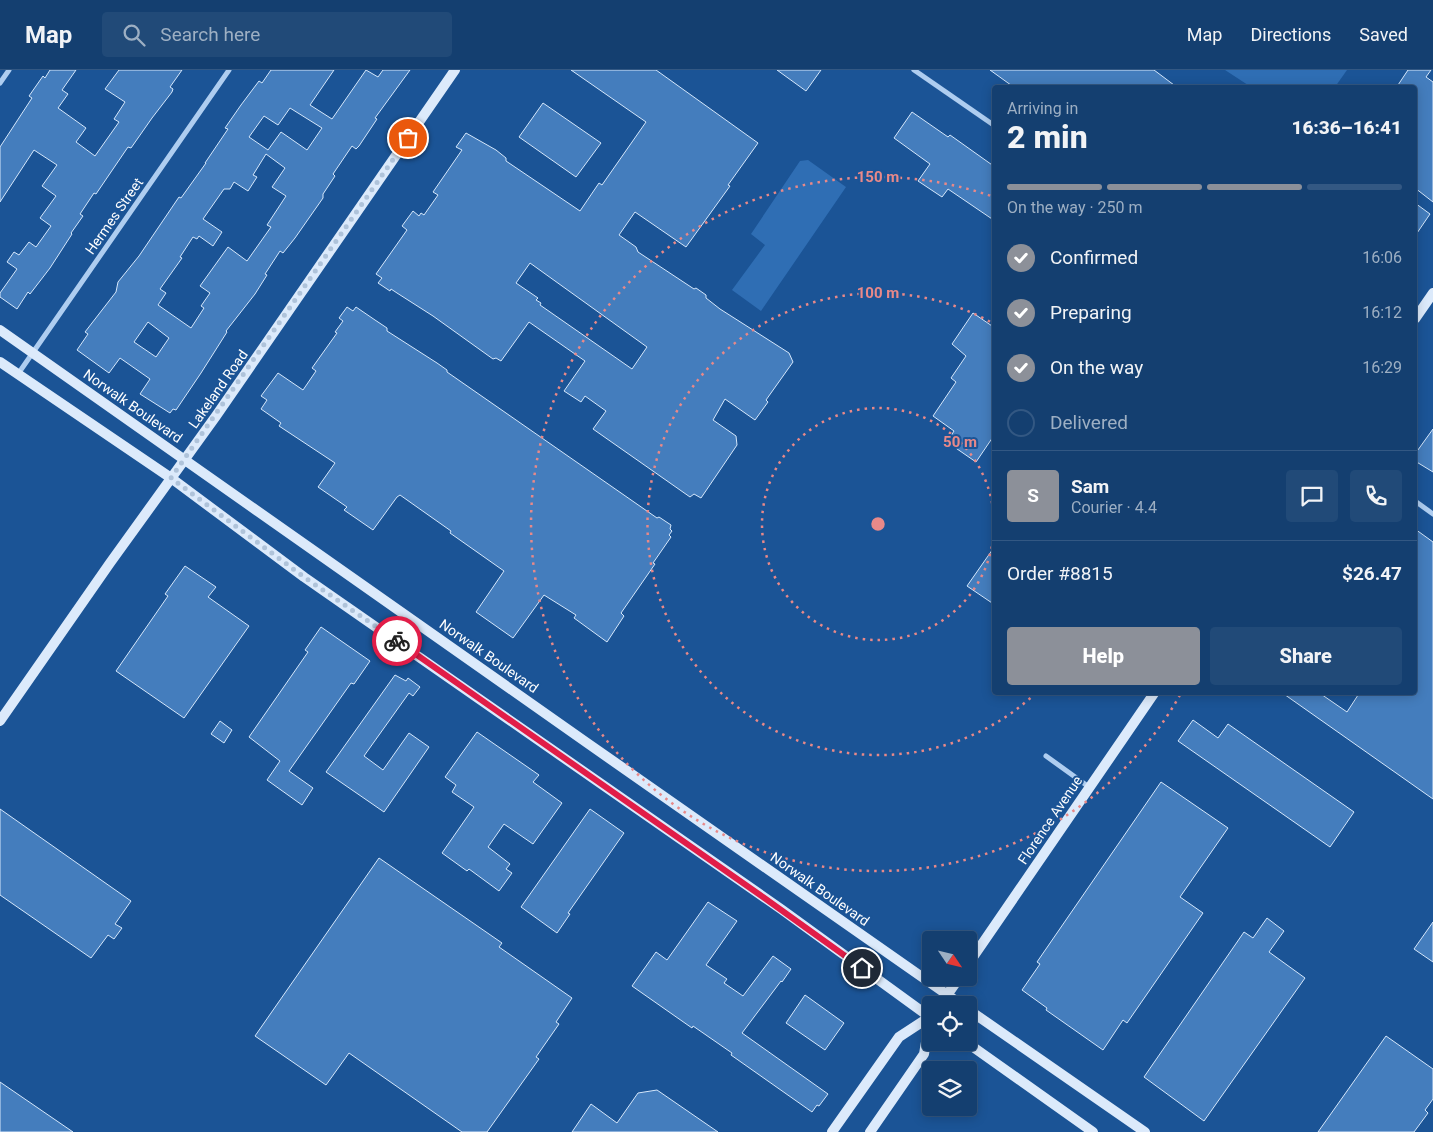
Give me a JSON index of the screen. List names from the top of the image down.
{
  "streets": {
    "main road": ["Lakeland Road", "Norwalk Boulevard", "Florence Avenue"],
    "street": ["Hermes Street"]
  },
  "crossings": [
    ["Hermes Street", "Norwalk Boulevard"],
    ["Lakeland Road", "Norwalk Boulevard"]
  ],
  "north": "bottom right",
  "page": {
    "header": "Map",
    "search": "Search here",
    "nav": ["Map", "Directions", "Saved"],
    "heading": ["2 min", "Arriving in", "16:36–16:41"],
    "panel": [
      "Sam",
      "Courier · 4.4",
      "Order #8815",
      "$26.47"
    ],
    "bar": "On the way · 250 m",
    "list": [
      ["Confirmed", "16:06"],
      ["Preparing", "16:12"],
      ["On the way", "16:29"],
      "Delivered"
    ],
    "round": "S",
    "buttons": ["Help", "Share"]
  },
  "rings": ["150 m", "100 m", "50 m"]
}
